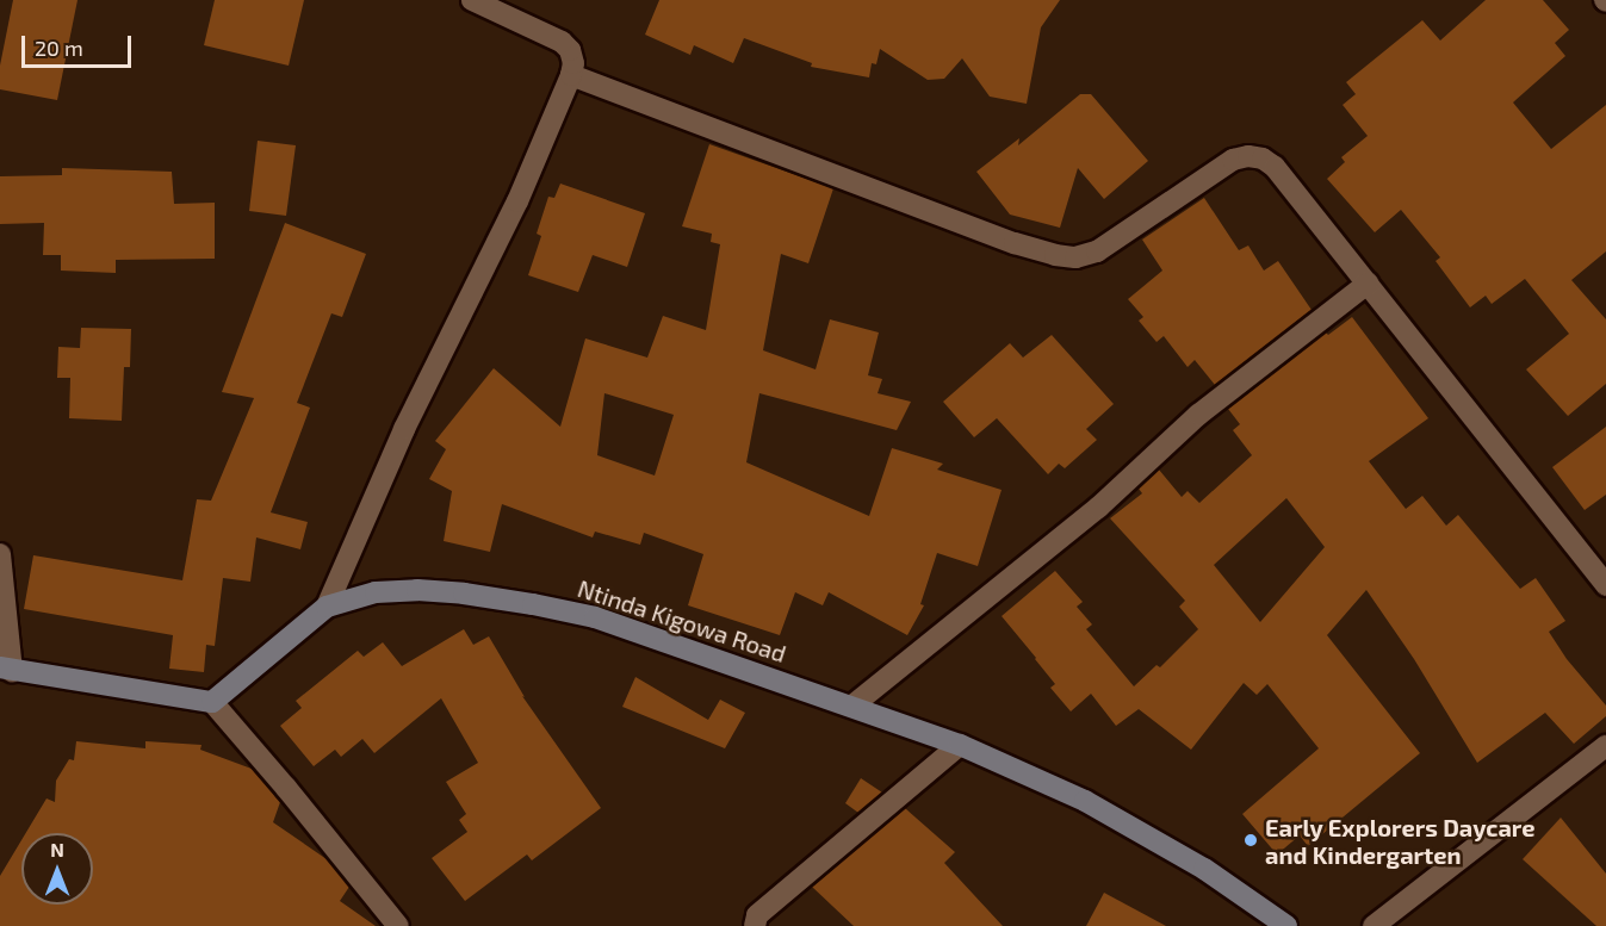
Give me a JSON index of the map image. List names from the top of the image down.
{
  "streets": {
    "street": ["Ntinda Kigowa Road"]
  },
  "places": ["Early Explorers Daycare and Kindergarten"],
  "scale_bar": "20 m",
  "north": "top"
}
